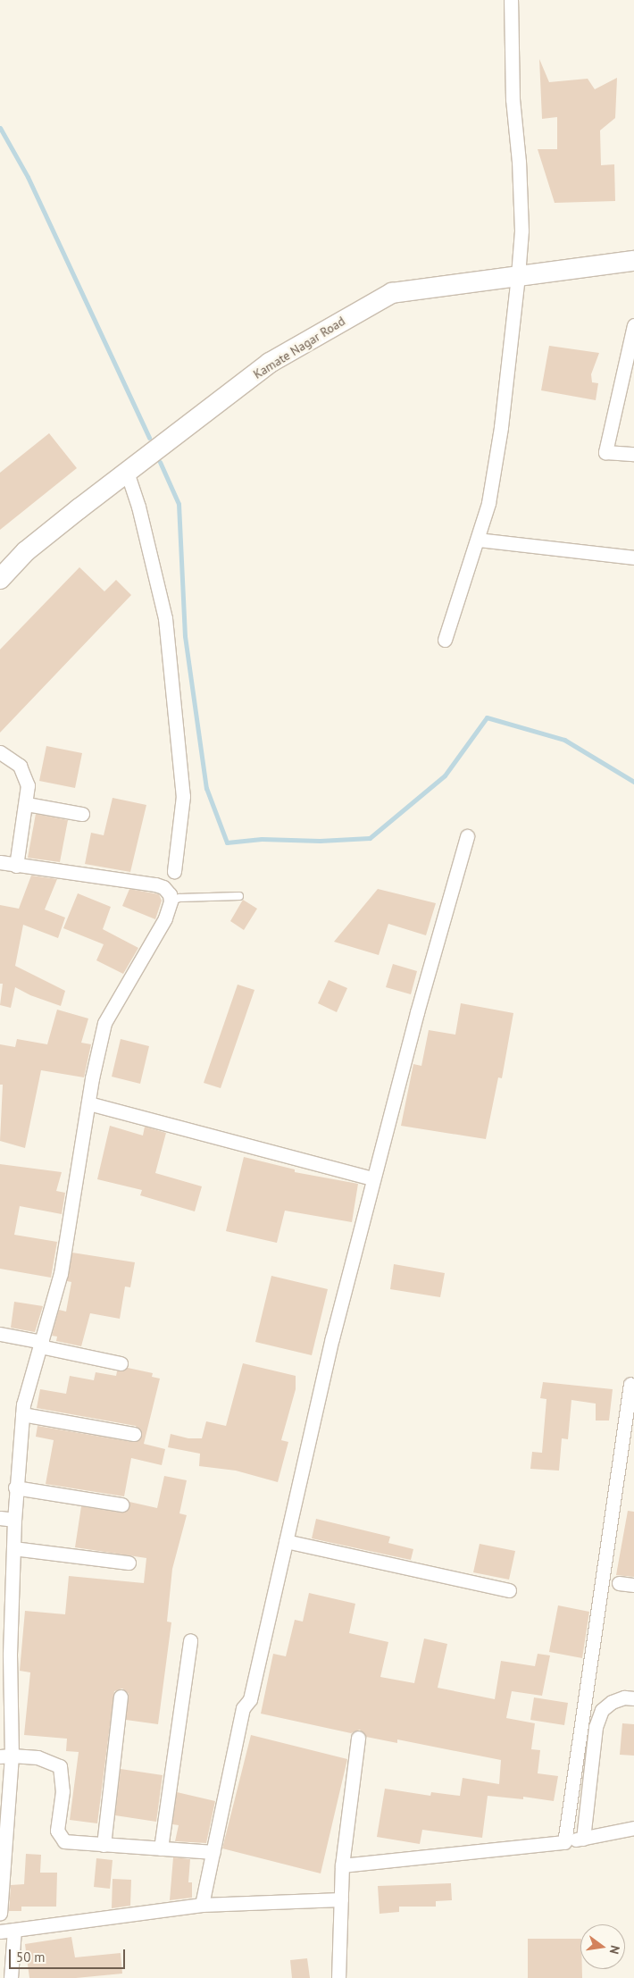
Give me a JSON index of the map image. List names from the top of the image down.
{
  "streets": {
    "street": ["Kamate Nagar Road"]
  },
  "scale_bar": "50 m",
  "north": "right"
}
